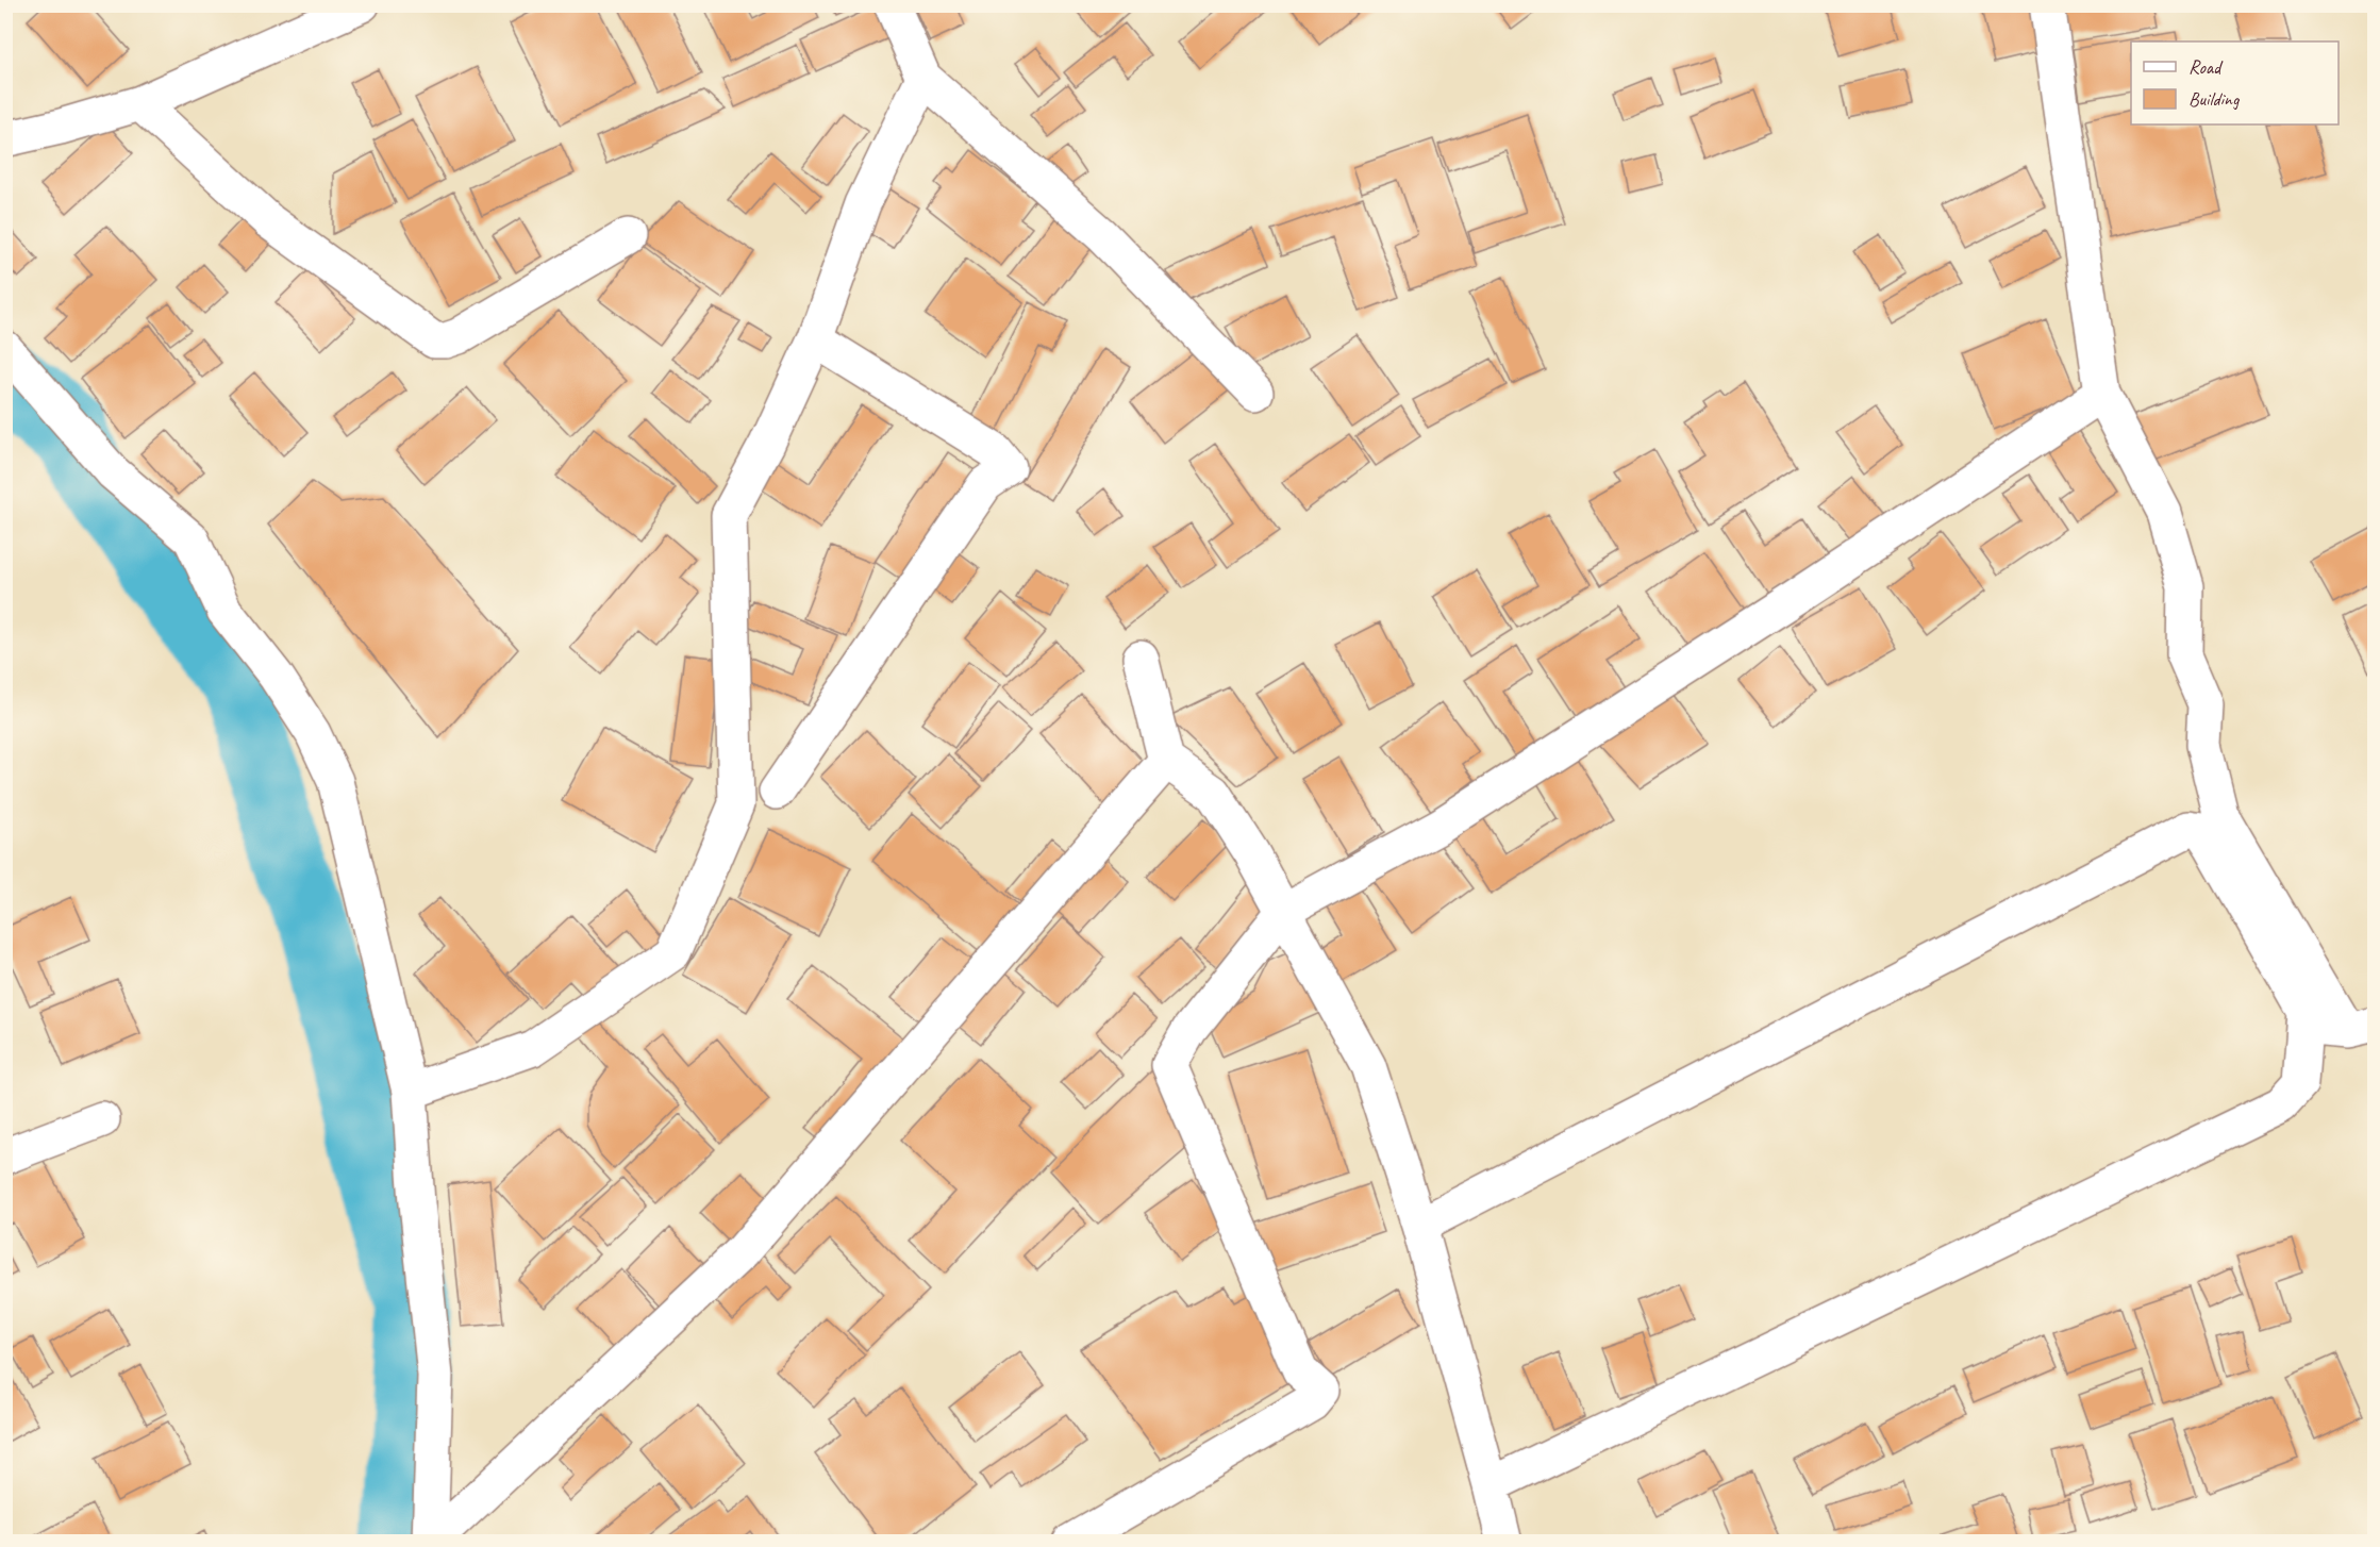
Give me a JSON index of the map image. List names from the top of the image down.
{
  "legend": ["Road", "Building"]
}
